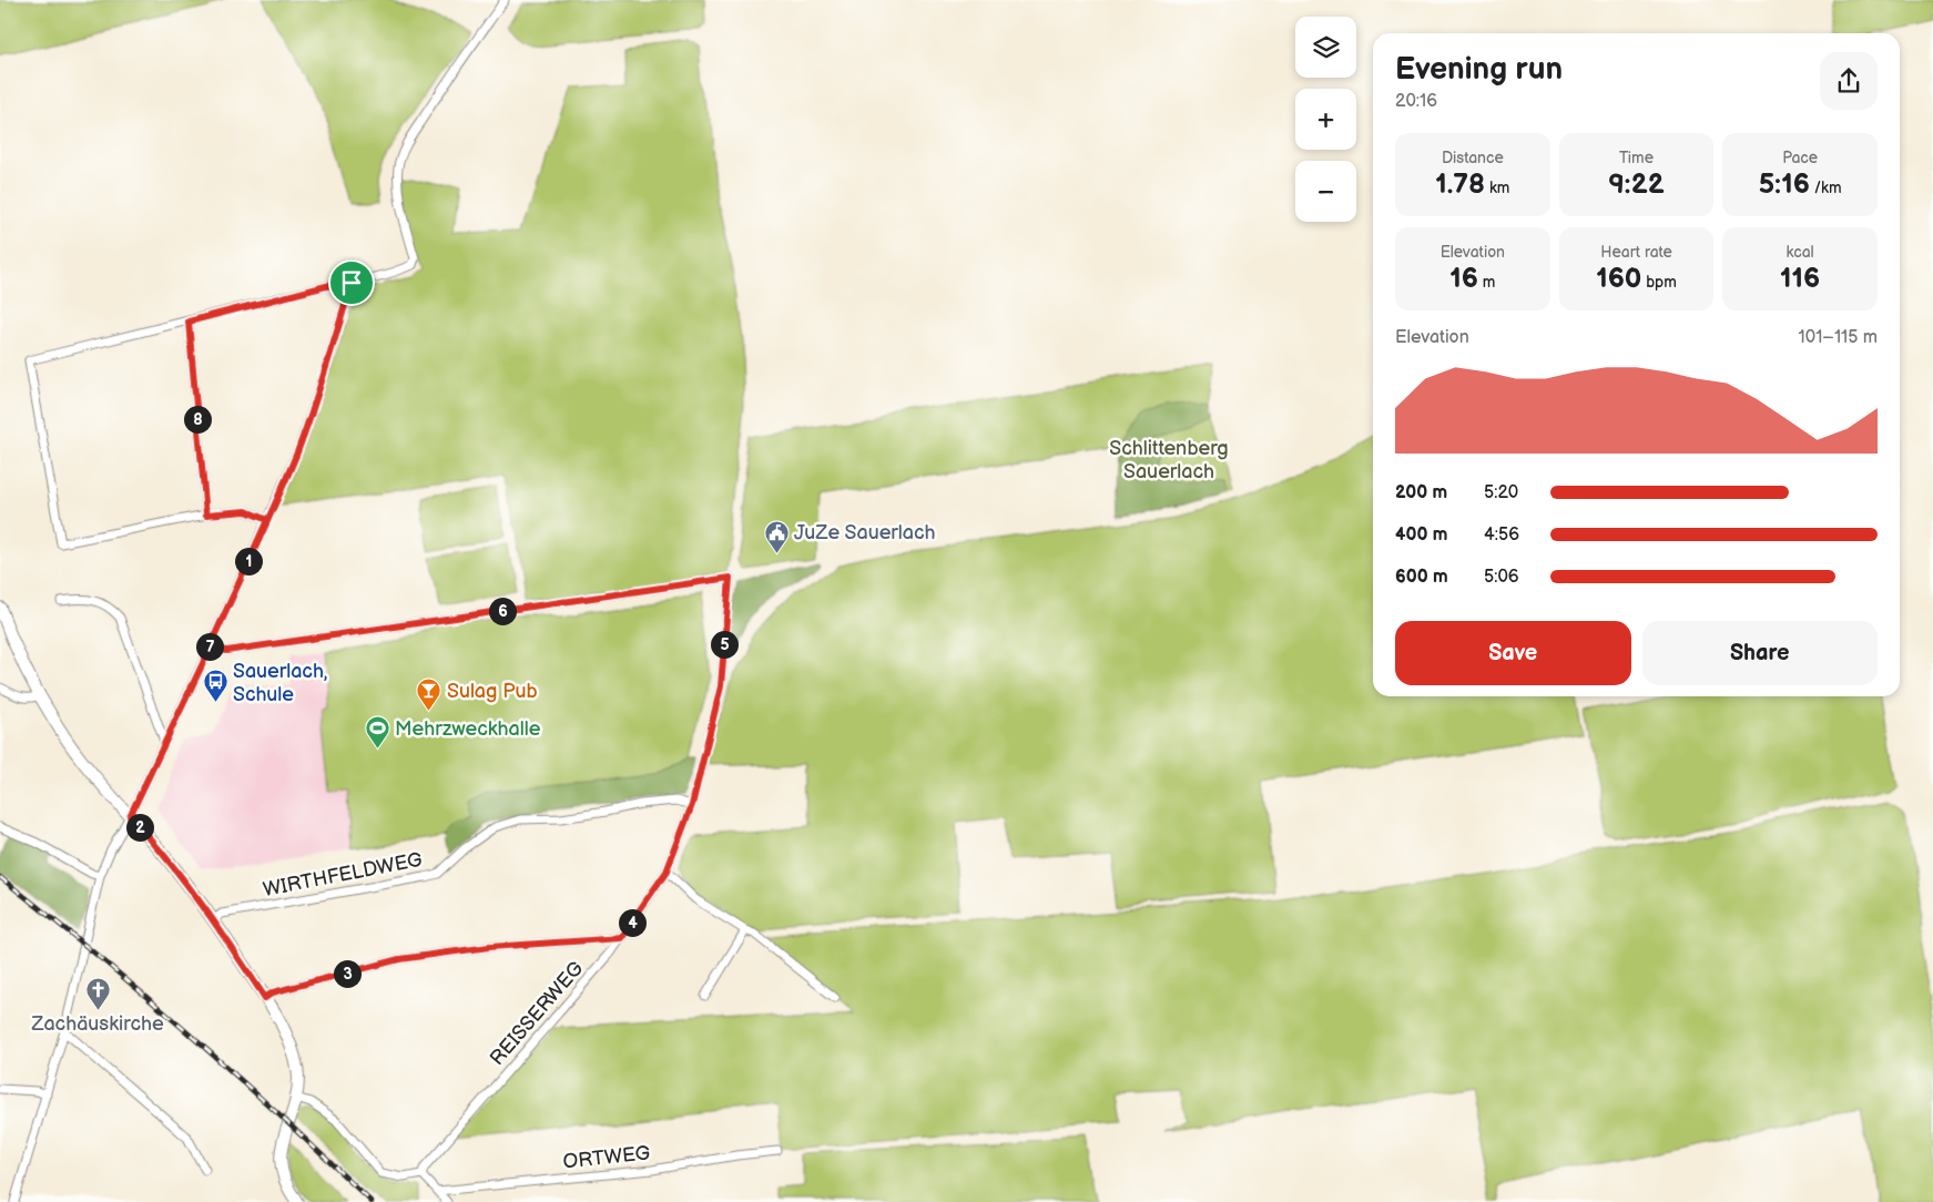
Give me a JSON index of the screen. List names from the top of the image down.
{
  "streets": {
    "street": ["WIRTHFELDWEG", "REISSERWEG", "ORTWEG"]
  },
  "crossings": [
    ["WIRTHFELDWEG", "REISSERWEG"]
  ],
  "parks": ["Schlittenberg Sauerlach"],
  "places": {
    "public building": ["JuZe Sauerlach"],
    "bus stop": ["Sauerlach, Schule"],
    "bar": ["Sulag Pub"],
    "sports": ["Mehrzweckhalle"],
    "church": ["Zachäuskirche"]
  },
  "page": {
    "map_buttons": ["+", "−"],
    "heading": ["Evening run", "20:16"],
    "stats": [
      ["Distance", "1.78 km"],
      ["Time", "9:22"],
      ["Pace", "5:16 /km"],
      ["Elevation", "16 m"],
      ["Heart rate", "160 bpm"],
      ["kcal", "116"]
    ],
    "chart": ["Elevation", "101–115 m"],
    "pins": [
      "8",
      "1",
      "6",
      "5",
      "7",
      "2",
      "4",
      "3"
    ],
    "list": [
      {
        "name": "200 m",
        "note": "5:20"
      },
      {
        "name": "400 m",
        "note": "4:56"
      },
      {
        "name": "600 m",
        "note": "5:06"
      }
    ],
    "buttons": ["Save", "Share"]
  }
}
